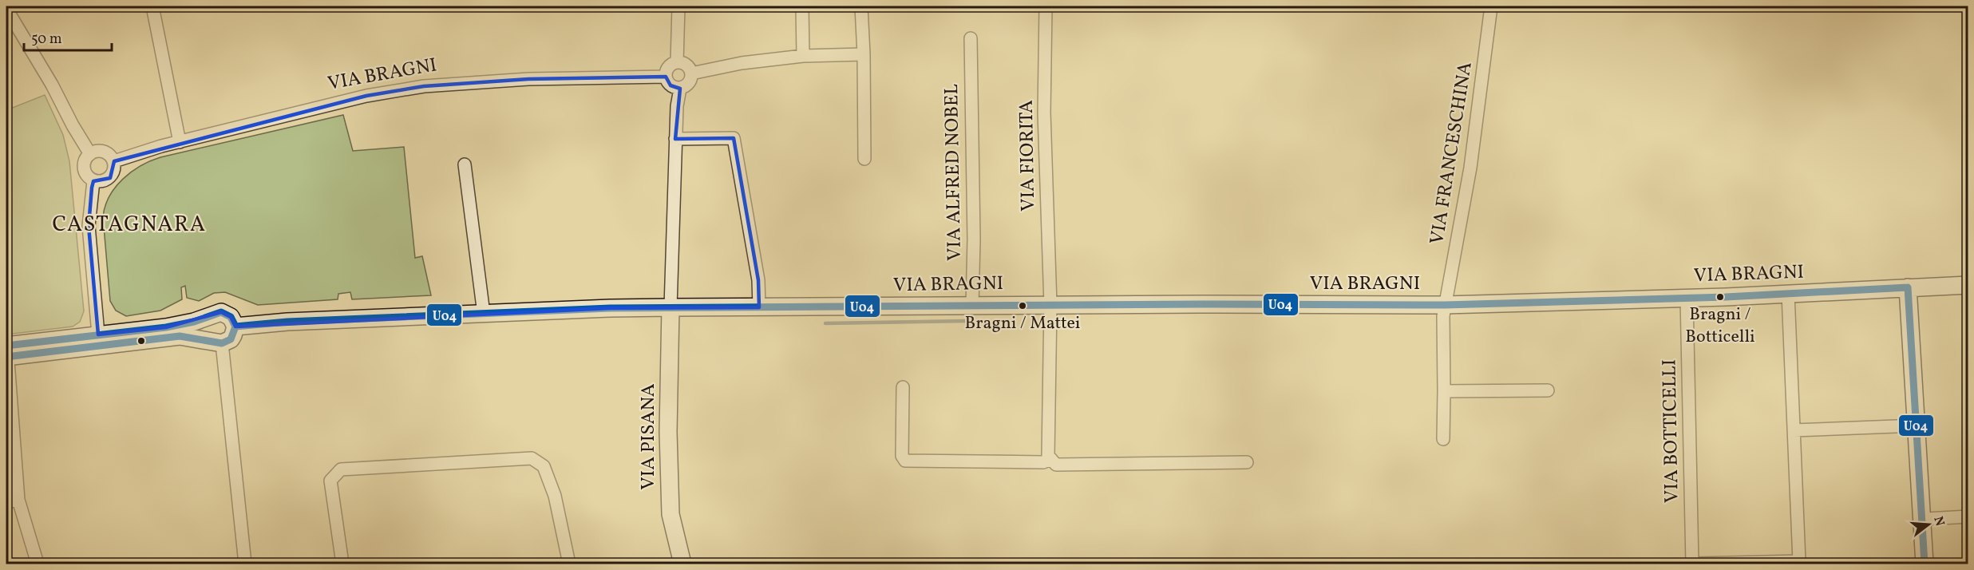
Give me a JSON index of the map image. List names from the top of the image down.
{
  "streets": {
    "street": [
      "VIA BRAGNI",
      "VIA FRANCESCHINA",
      "VIA FIORITA",
      "VIA ALFRED NOBEL",
      "VIA BOTTICELLI",
      "VIA PISANA"
    ]
  },
  "crossings": [
    ["VIA BRAGNI", "VIA FRANCESCHINA"],
    ["VIA BRAGNI", "VIA FIORITA"],
    ["VIA BRAGNI", "VIA ALFRED NOBEL"],
    ["VIA BRAGNI", "VIA BOTTICELLI"],
    ["VIA BRAGNI", "VIA PISANA"]
  ],
  "districts": ["CASTAGNARA"],
  "places": ["Bragni / Botticelli", "Bragni / Mattei"],
  "lines": ["transit line U04"],
  "scale_bar": "50 m",
  "north": "right"
}
